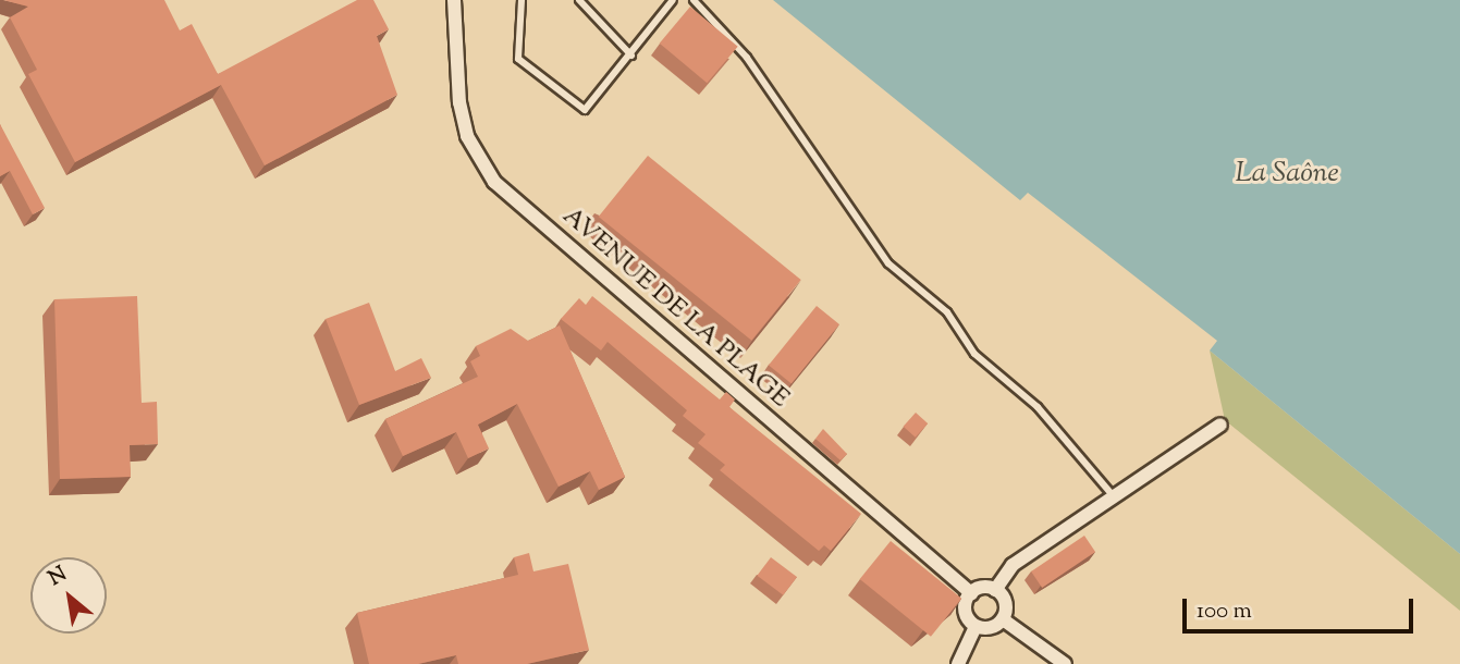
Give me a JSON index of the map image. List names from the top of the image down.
{
  "streets": {
    "street": ["AVENUE DE LA PLAGE"]
  },
  "water": ["La Saône"],
  "scale_bar": "100 m",
  "north": "top left"
}
